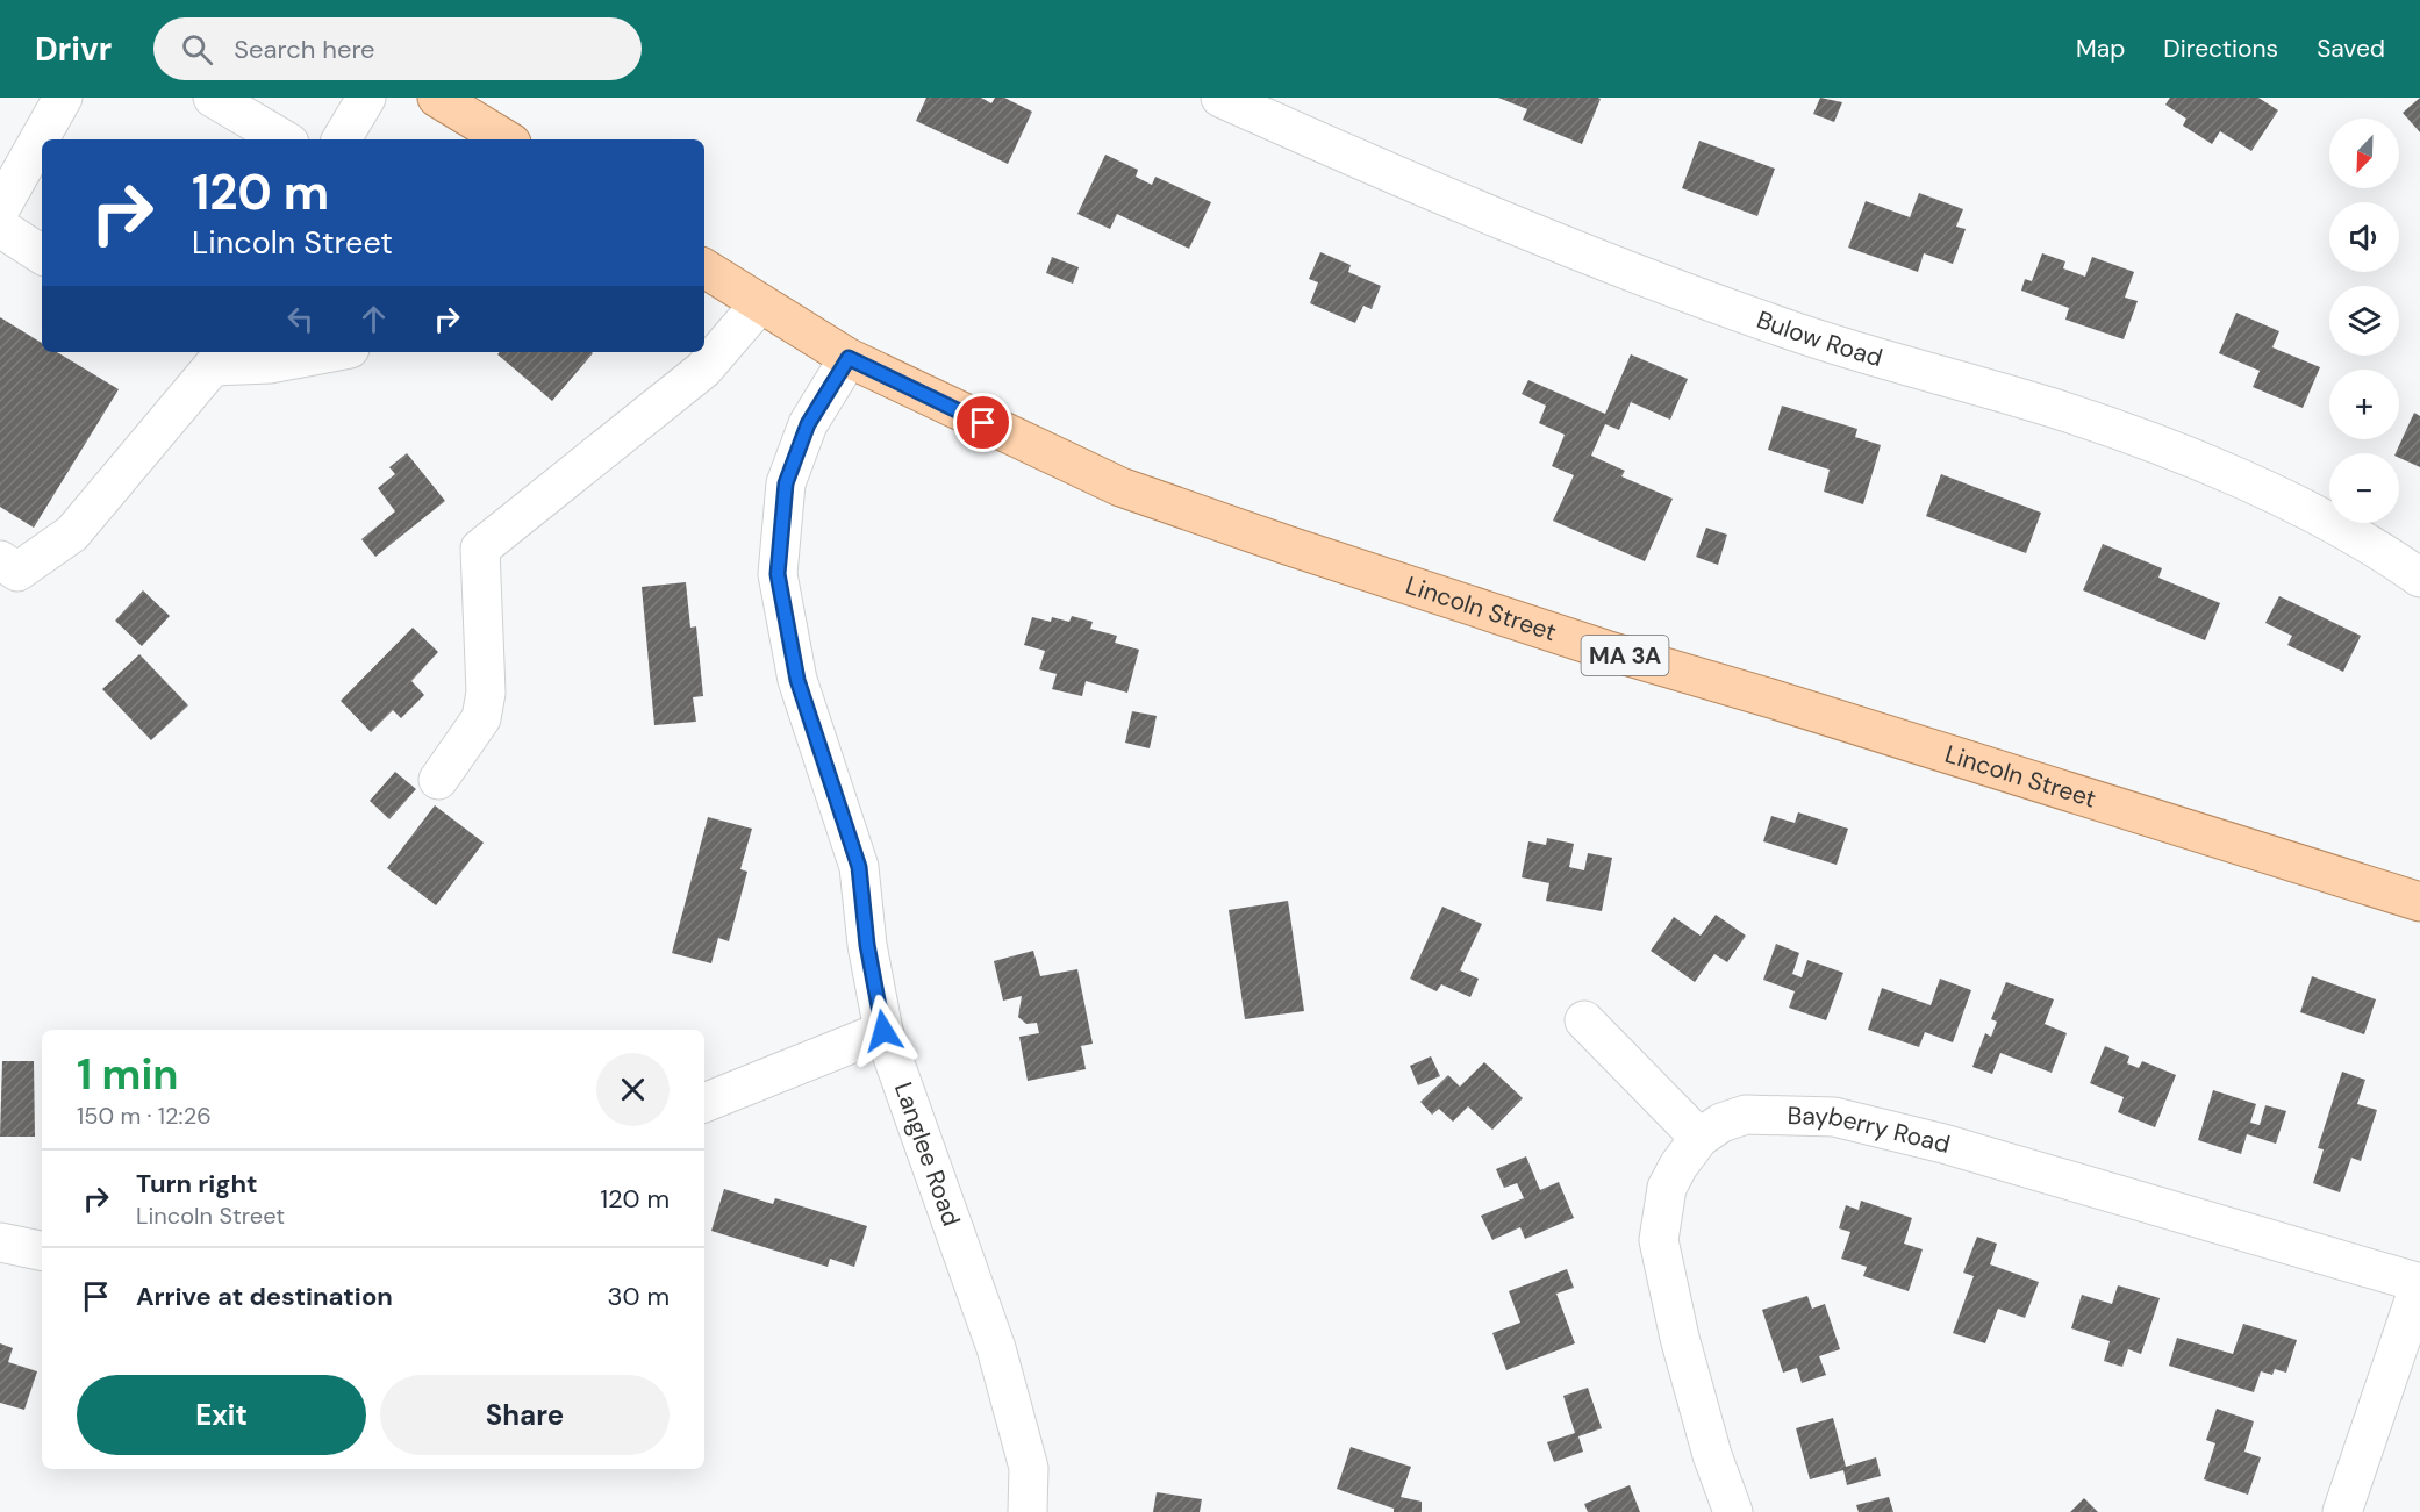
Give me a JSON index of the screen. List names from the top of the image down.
{
  "streets": {
    "main road": ["Lincoln Street", "MA 3A"],
    "street": ["Bulow Road", "Bayberry Road", "Langlee Road"]
  },
  "crossings": [
    ["Lincoln Street", "Langlee Road"]
  ],
  "north": "bottom left",
  "page": {
    "header": "Drivr",
    "search": "Search here",
    "nav": ["Map", "Directions", "Saved"],
    "map_buttons": ["+", "−"],
    "turn": ["120 m", "Lincoln Street"],
    "heading": ["1 min", "150 m · 12:26"],
    "list": [
      {
        "name": "Turn right",
        "note": "Lincoln Street",
        "value": "120 m"
      },
      {
        "name": "Arrive at destination",
        "value": "30 m"
      }
    ],
    "buttons": ["Exit", "Share"]
  }
}
